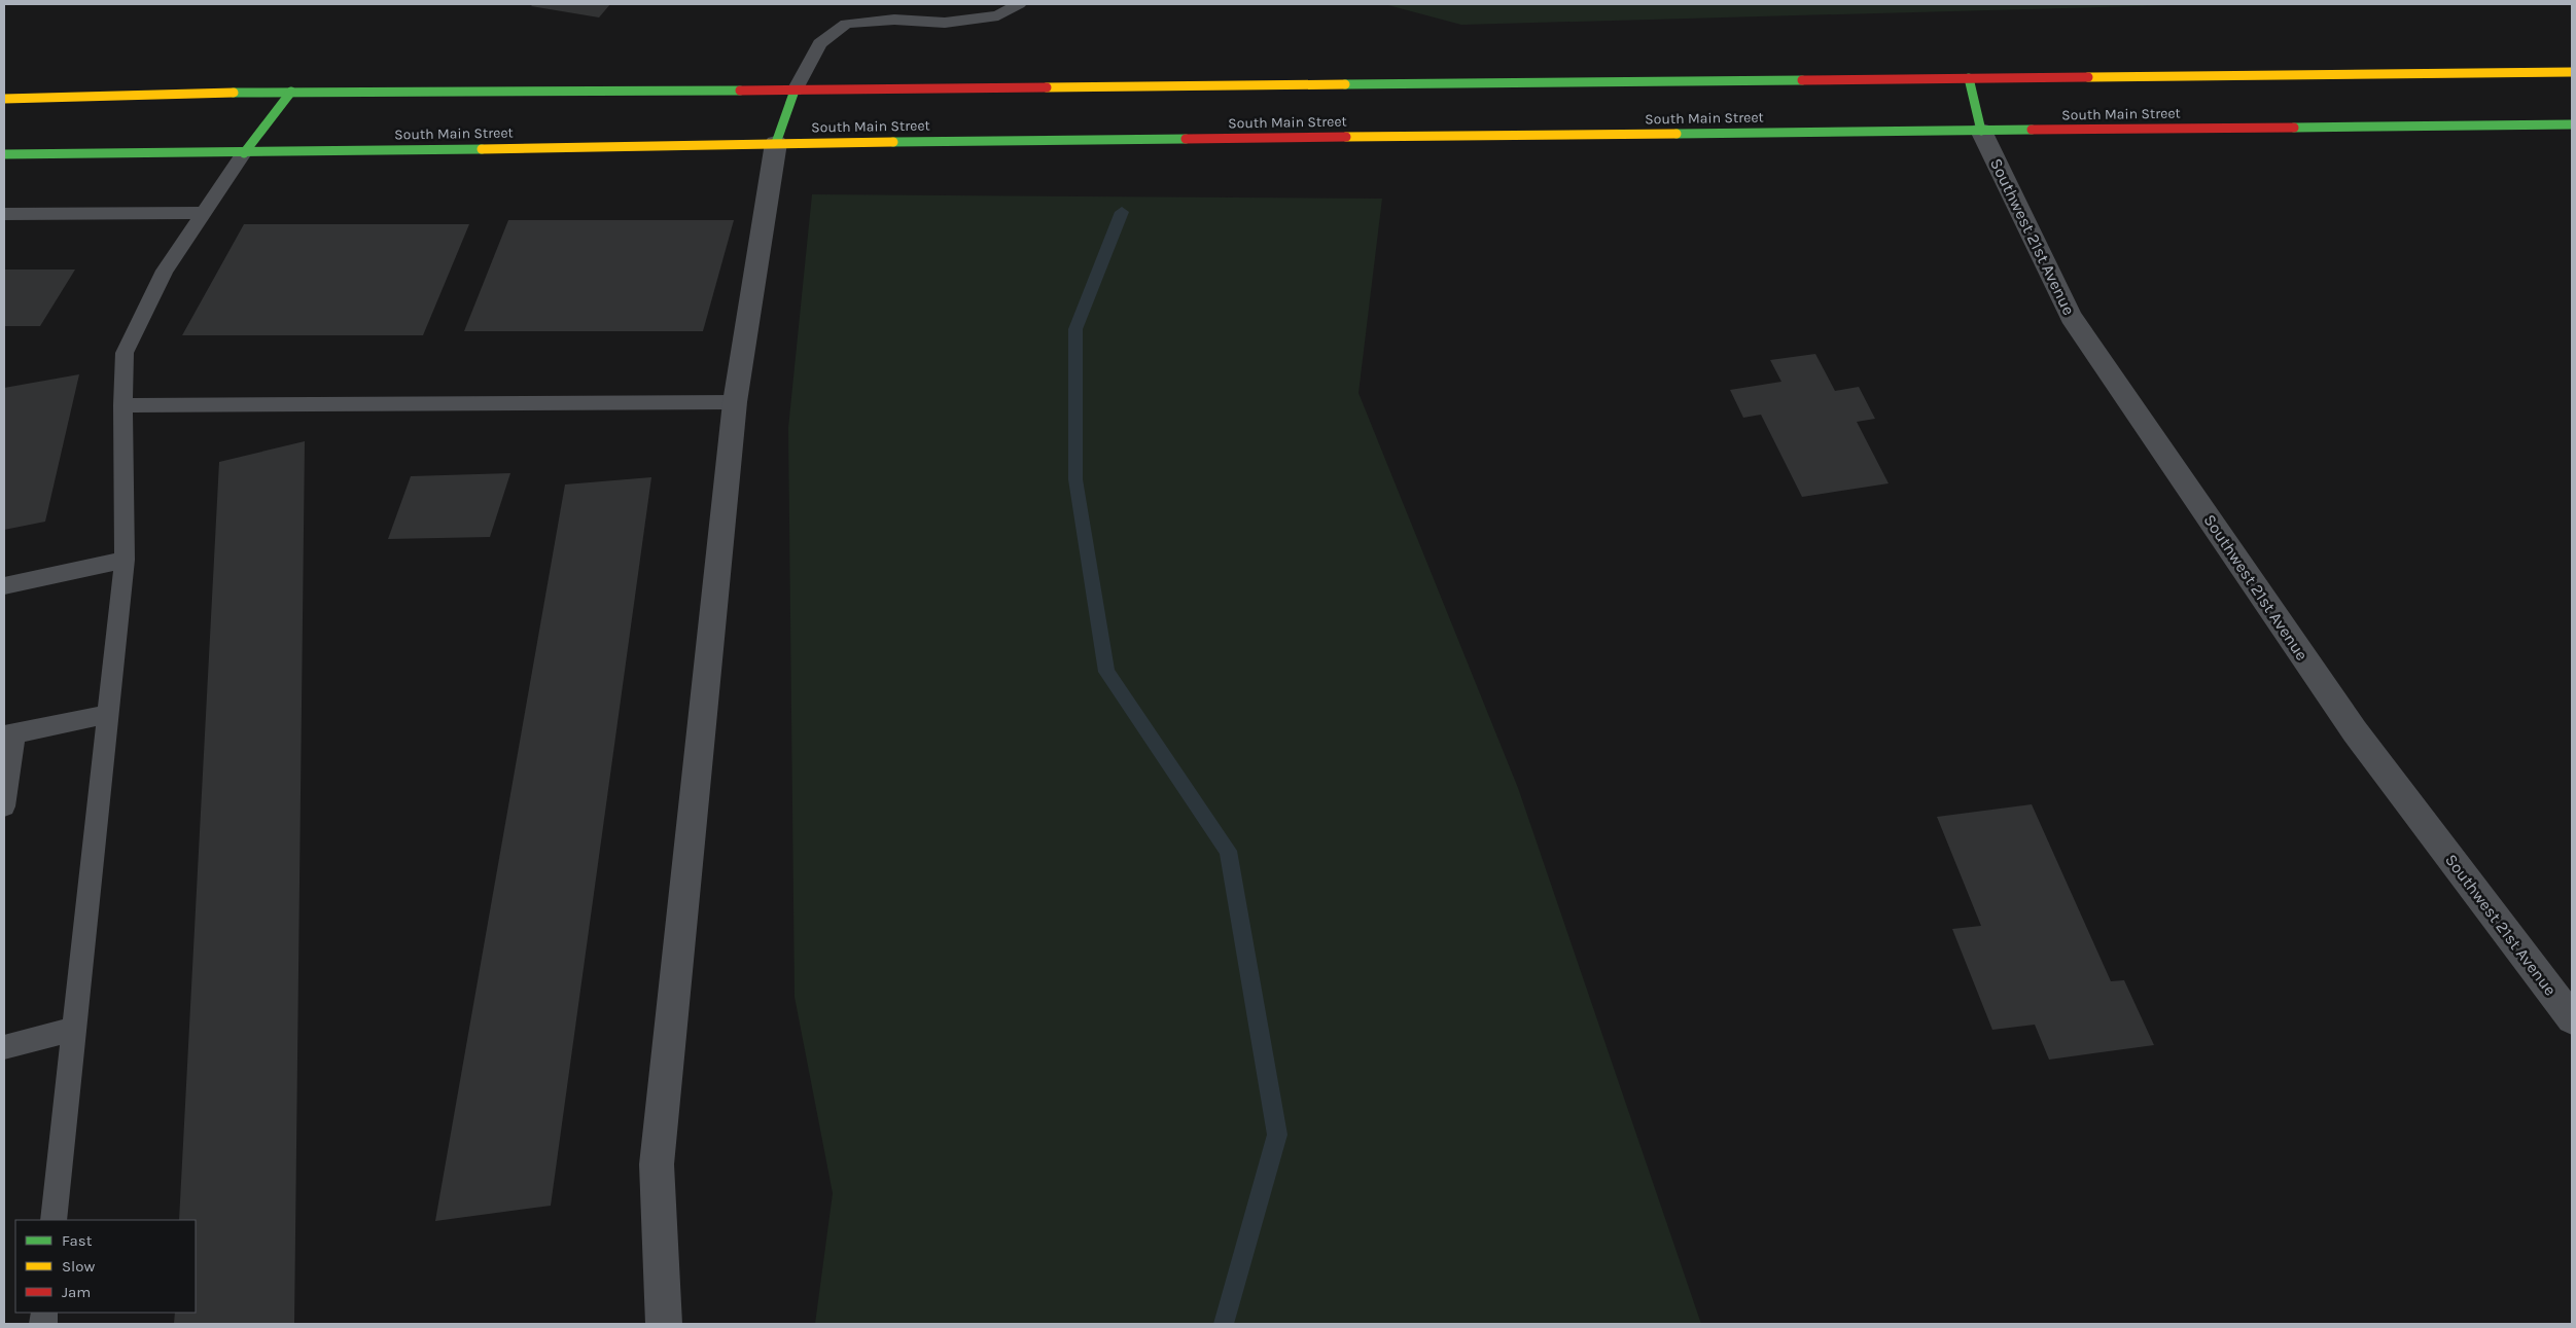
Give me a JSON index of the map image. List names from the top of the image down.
{
  "streets": {
    "main road": ["South Main Street"],
    "street": ["Southwest 21st Avenue"]
  },
  "crossings": [
    ["South Main Street", "Southwest 21st Avenue"]
  ],
  "legend": ["Fast", "Slow", "Jam"]
}
